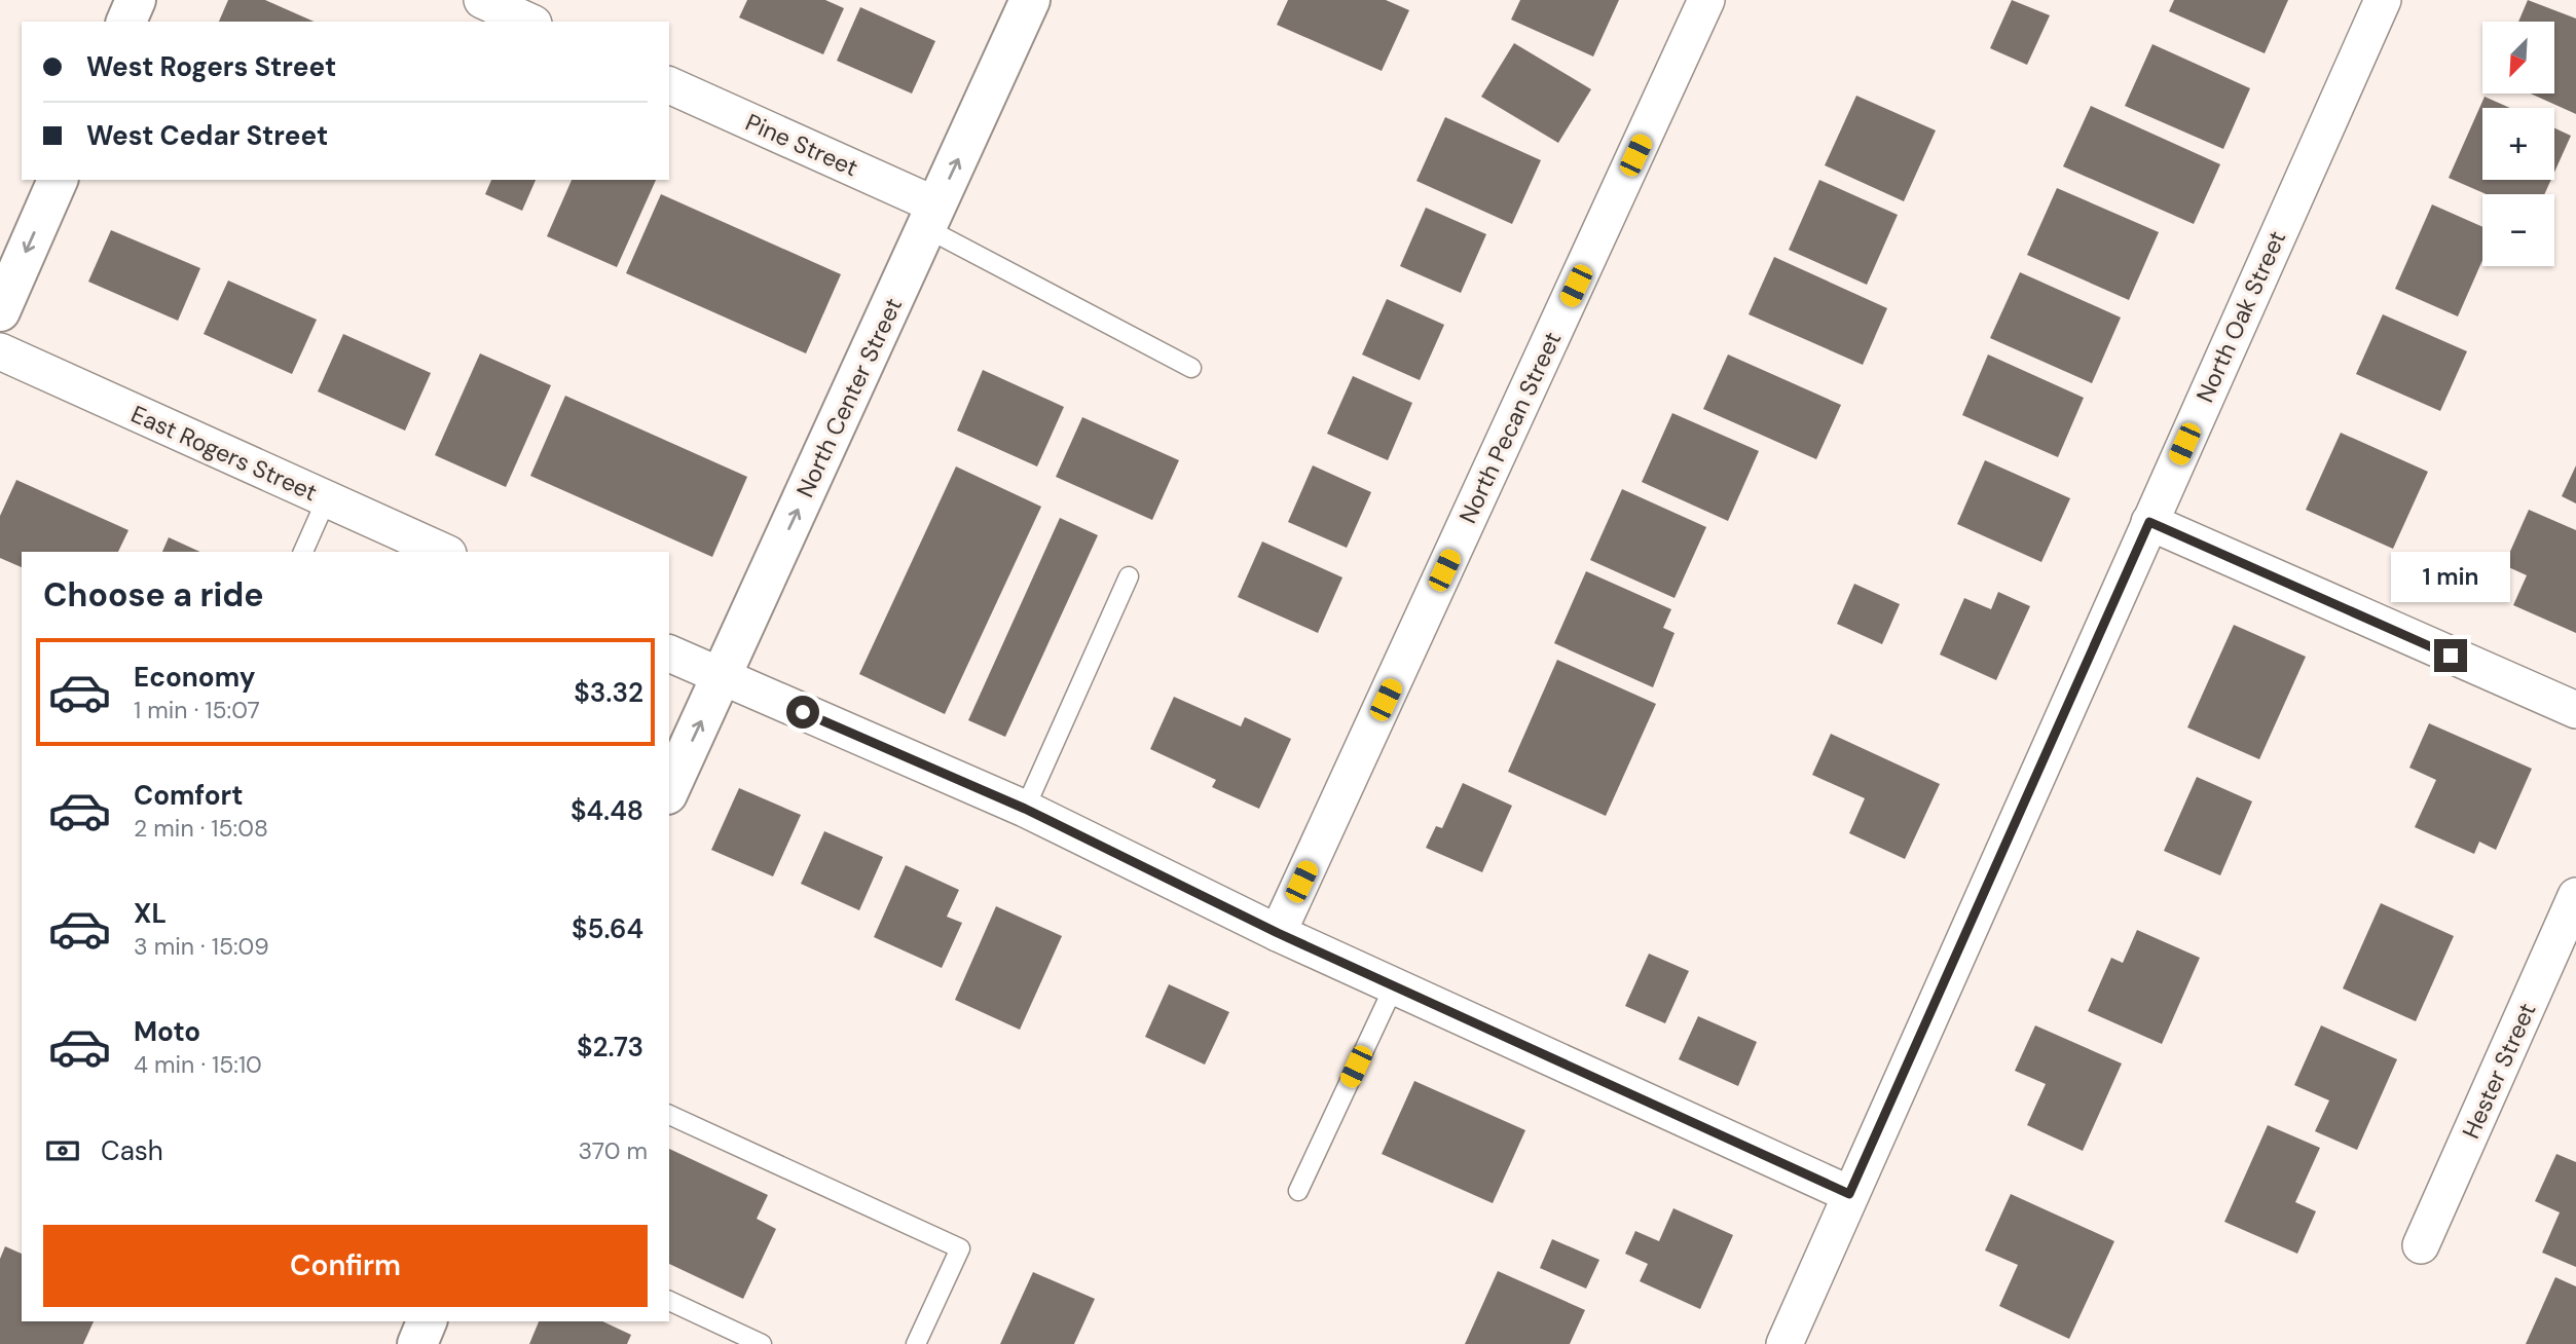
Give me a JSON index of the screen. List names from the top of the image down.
{
  "streets": {
    "main road": ["North Center Street"],
    "street": [
      "Pine Street",
      "North Oak Street",
      "North Pecan Street",
      "East Rogers Street",
      "Hester Street"
    ]
  },
  "crossings": [
    ["Pine Street", "North Center Street"]
  ],
  "one_way": ["North Center Street"],
  "north": "bottom left",
  "page": {
    "map_buttons": ["+", "−"],
    "banner": ["West Rogers Street", "West Cedar Street"],
    "bubble": "1 min",
    "heading": "Choose a ride",
    "list": [
      {
        "name": "Economy",
        "note": "1 min · 15:07",
        "value": "$3.32"
      },
      {
        "name": "Comfort",
        "note": "2 min · 15:08",
        "value": "$4.48"
      },
      {
        "name": "XL",
        "note": "3 min · 15:09",
        "value": "$5.64"
      },
      {
        "name": "Moto",
        "note": "4 min · 15:10",
        "value": "$2.73"
      }
    ],
    "pay": ["Cash", "370 m"],
    "buttons": "Confirm"
  }
}
